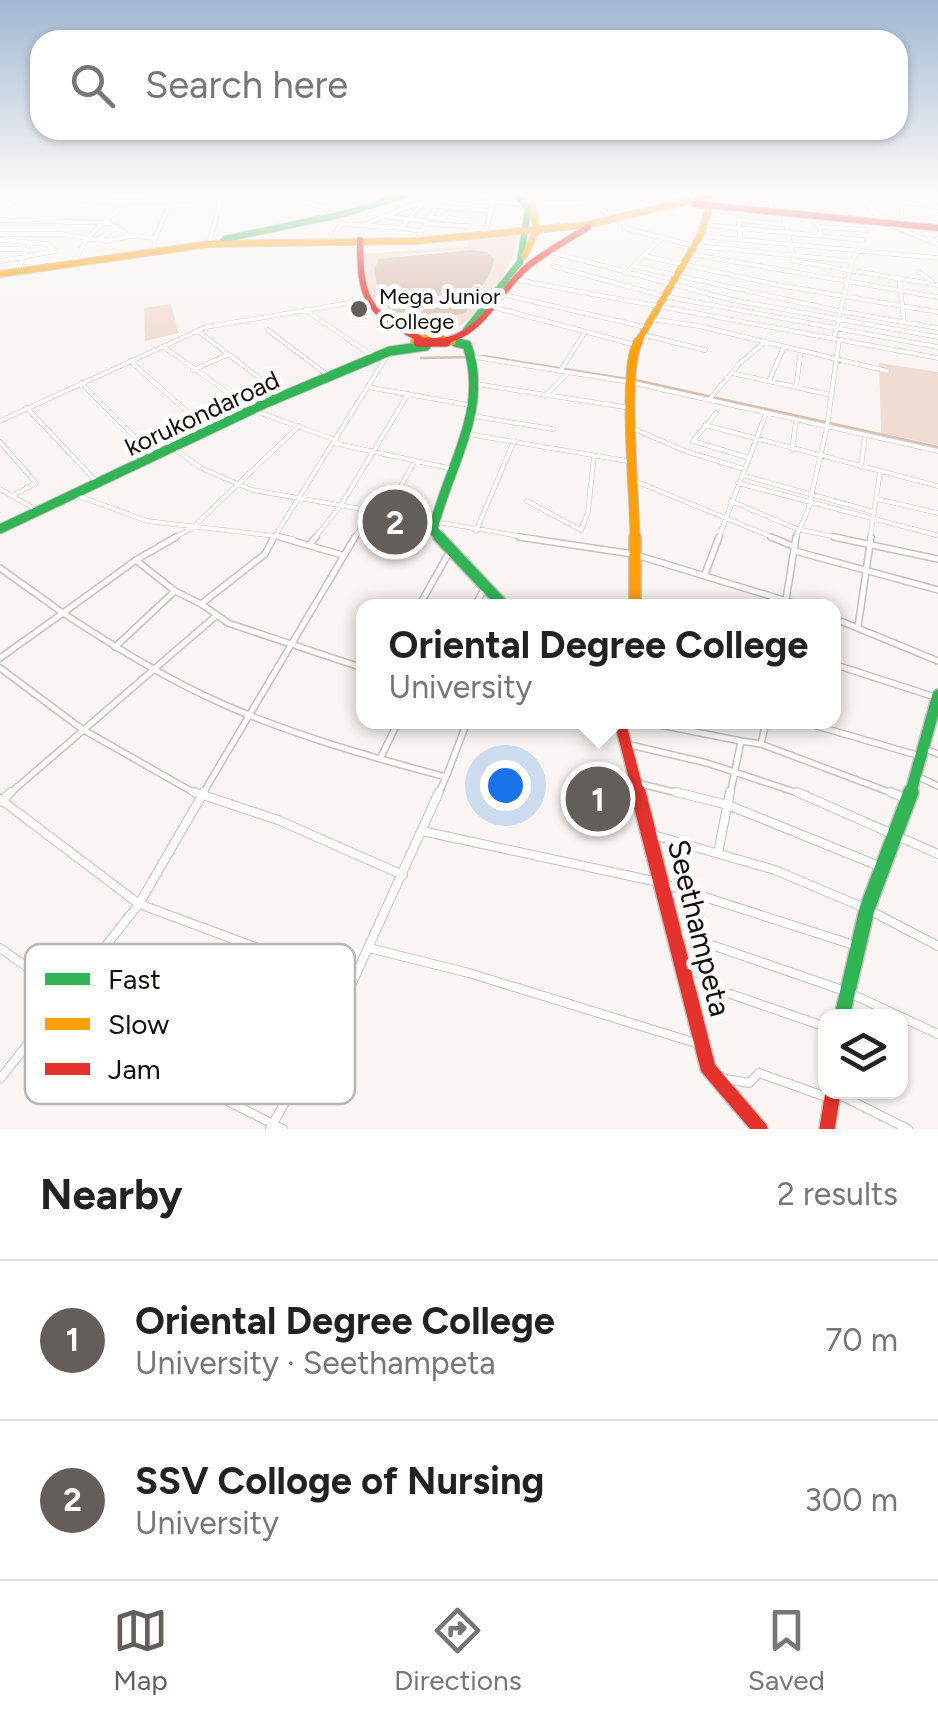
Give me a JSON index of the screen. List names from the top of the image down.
{
  "streets": {
    "main road": ["korukondaroad", "Seethampeta"]
  },
  "places": ["Mega Junior College"],
  "legend": ["Fast", "Slow", "Jam"],
  "page": {
    "search": "Search here",
    "pins": ["2", "1"],
    "popup": ["Oriental Degree College", "University"],
    "heading": ["Nearby", "2 results"],
    "list": [
      {
        "mark": "1",
        "name": "Oriental Degree College",
        "note": "University · Seethampeta",
        "value": "70 m"
      },
      {
        "mark": "2",
        "name": "SSV Colloge of Nursing",
        "note": "University",
        "value": "300 m"
      }
    ],
    "nav": ["Map", "Directions", "Saved"]
  }
}
